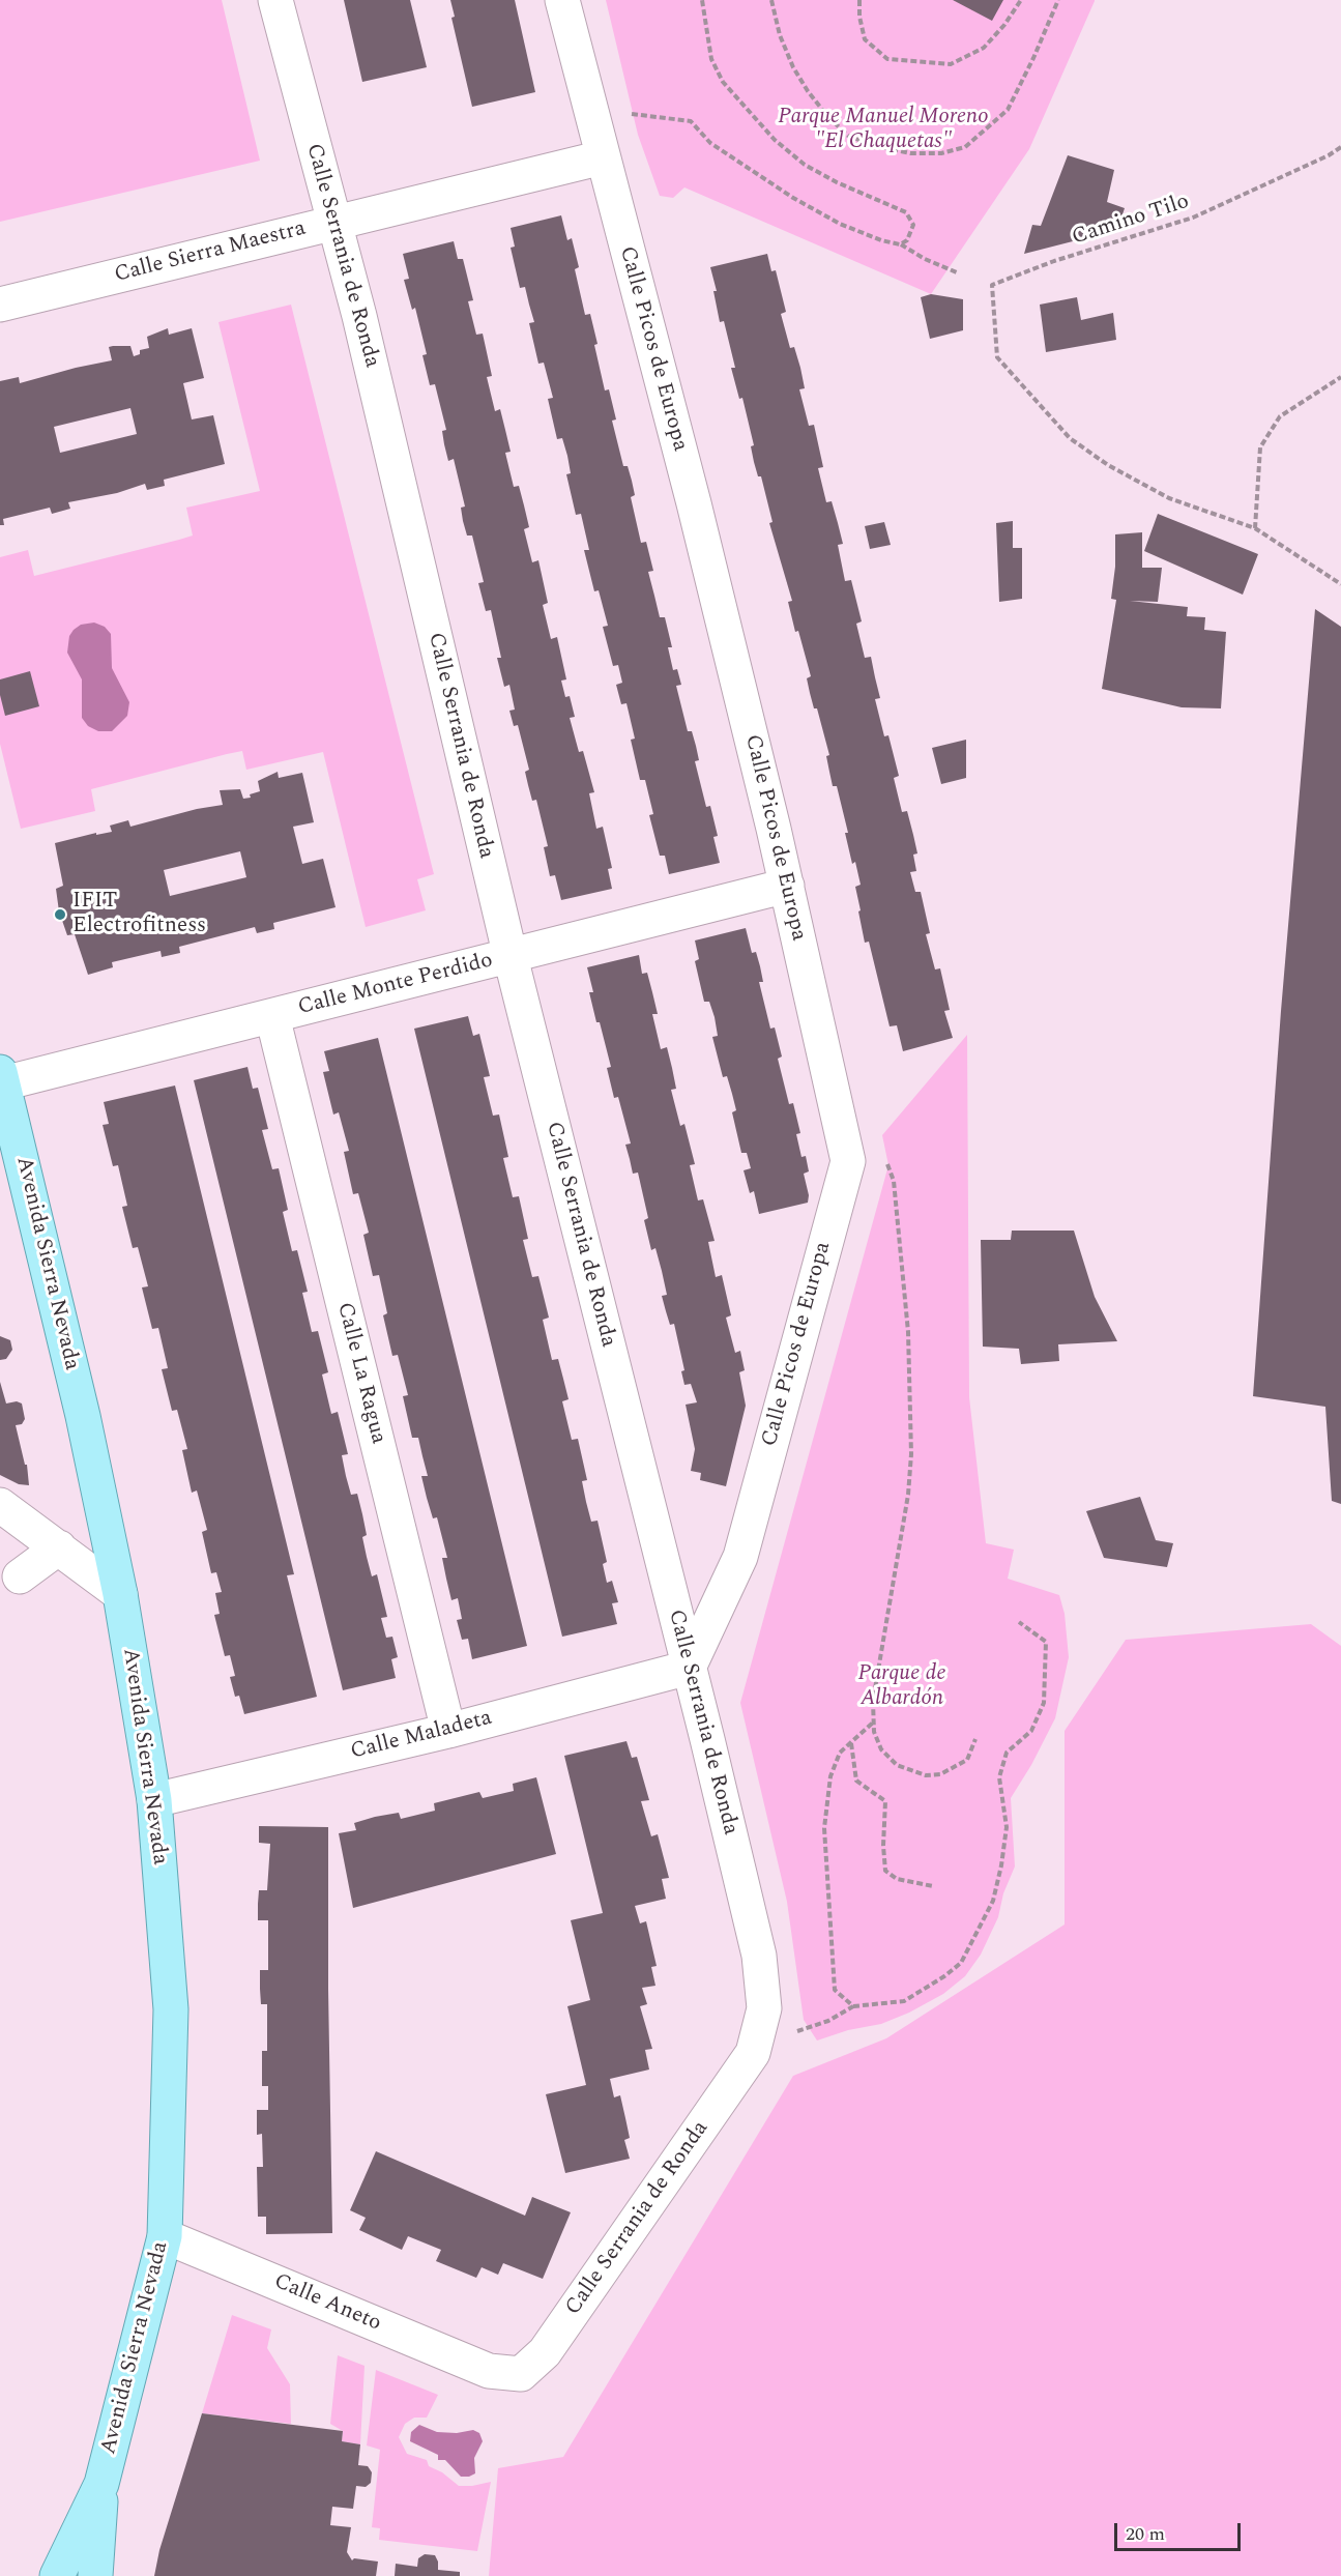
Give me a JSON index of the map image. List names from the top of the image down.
{
  "streets": {
    "main road": ["Avenida Sierra Nevada"],
    "street": [
      "Calle Sierra Maestra",
      "Calle Serrania de Ronda",
      "Calle Picos de Europa",
      "Calle Monte Perdido",
      "Calle La Ragua",
      "Calle Maladeta",
      "Calle Aneto"
    ],
    "path": ["Camino Tilo"]
  },
  "crossings": [
    ["Calle Sierra Maestra", "Calle Serrania de Ronda"],
    ["Calle Sierra Maestra", "Calle Picos de Europa"],
    ["Calle Serrania de Ronda", "Calle Picos de Europa"],
    ["Calle Serrania de Ronda", "Calle Monte Perdido"],
    ["Calle Serrania de Ronda", "Calle Maladeta"],
    ["Calle Serrania de Ronda", "Calle Aneto"],
    ["Calle Picos de Europa", "Calle Monte Perdido"],
    ["Calle Picos de Europa", "Calle Maladeta"],
    ["Calle Monte Perdido", "Avenida Sierra Nevada"],
    ["Calle Monte Perdido", "Calle La Ragua"],
    ["Avenida Sierra Nevada", "Calle Maladeta"],
    ["Avenida Sierra Nevada", "Calle Aneto"],
    ["Calle La Ragua", "Calle Maladeta"]
  ],
  "parks": ["Parque Manuel Moreno \"El Chaquetas\"", "Parque de Albardón"],
  "places": ["IFIT Electrofitness"],
  "scale_bar": "20 m"
}
